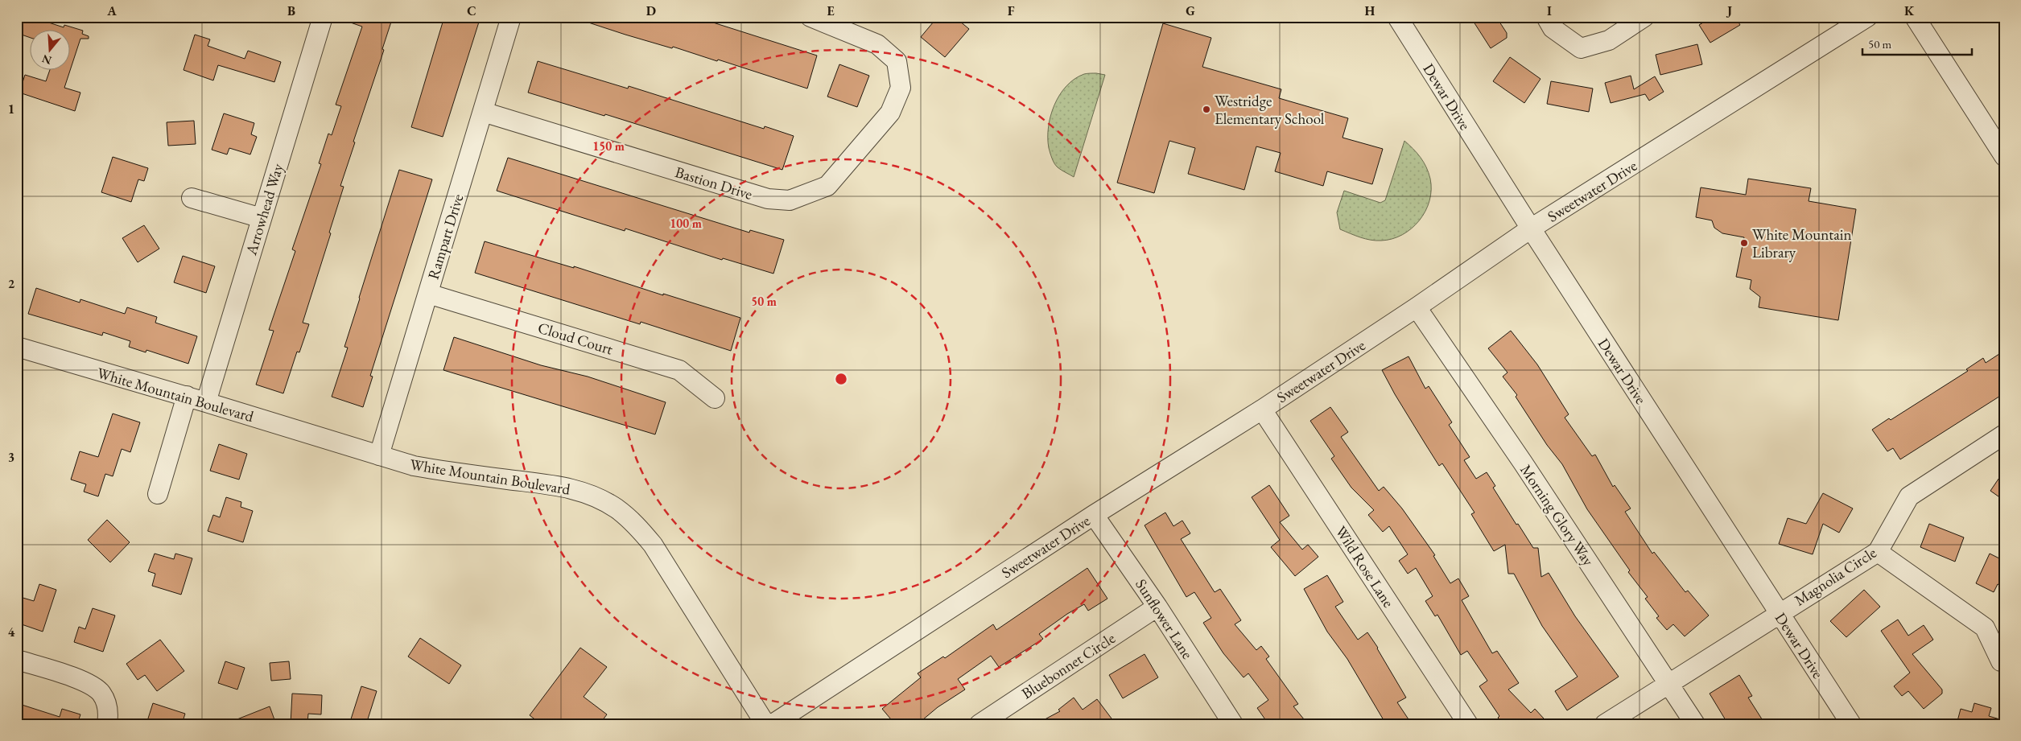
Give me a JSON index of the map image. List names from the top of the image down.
{
  "streets": {
    "street": [
      "Dewar Drive",
      "Bastion Drive",
      "Sweetwater Drive",
      "Arrowhead Way",
      "Rampart Drive",
      "Cloud Court",
      "White Mountain Boulevard",
      "Morning Glory Way",
      "Wild Rose Lane",
      "Magnolia Circle",
      "Sunflower Lane",
      "Bluebonnet Circle"
    ]
  },
  "crossings": [
    ["Dewar Drive", "Sweetwater Drive"],
    ["Dewar Drive", "Magnolia Circle"],
    ["Bastion Drive", "Rampart Drive"],
    ["Sweetwater Drive", "Morning Glory Way"],
    ["Sweetwater Drive", "Wild Rose Lane"],
    ["Sweetwater Drive", "Sunflower Lane"],
    ["Arrowhead Way", "White Mountain Boulevard"],
    ["Rampart Drive", "Cloud Court"],
    ["Rampart Drive", "White Mountain Boulevard"],
    ["Morning Glory Way", "Magnolia Circle"],
    ["Sunflower Lane", "Bluebonnet Circle"]
  ],
  "places": ["Westridge Elementary School", "White Mountain Library"],
  "scale_bar": "50 m",
  "north": "bottom",
  "grid": {
    "columns": [
      "A",
      "B",
      "C",
      "D",
      "E",
      "F",
      "G",
      "H",
      "I",
      "J",
      "K"
    ],
    "rows": [
      "1",
      "2",
      "3",
      "4"
    ]
  },
  "rings": ["150 m", "100 m", "50 m"]
}
